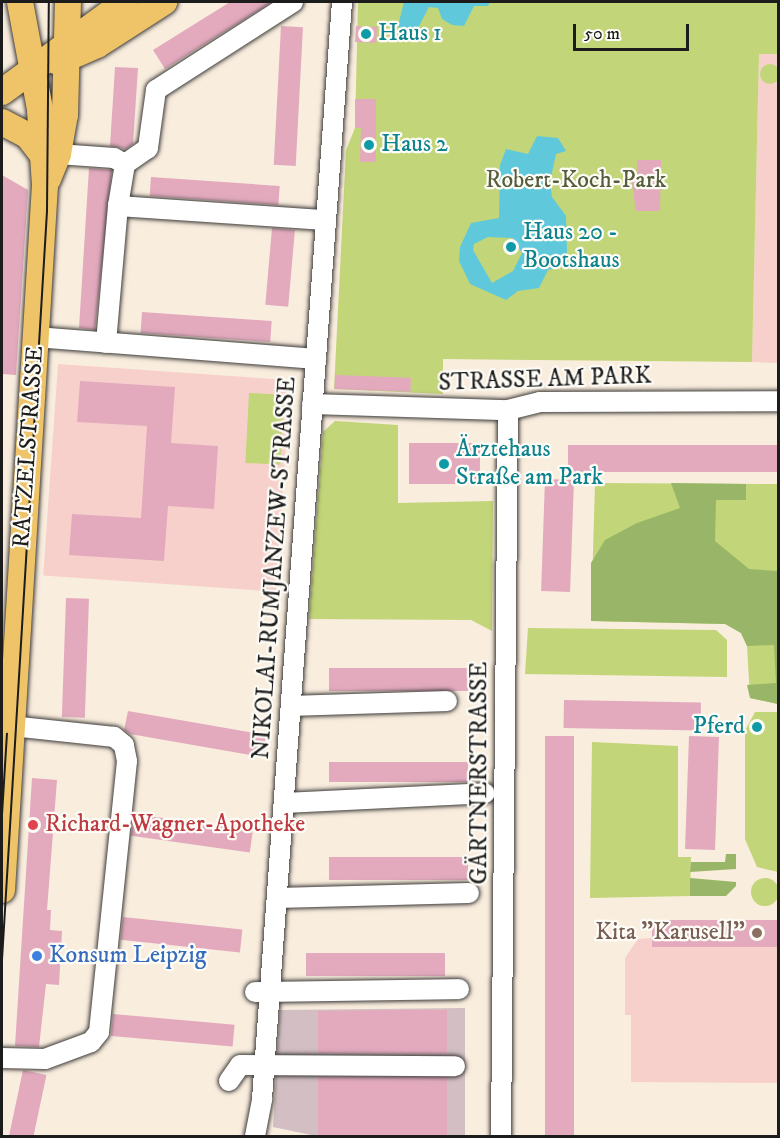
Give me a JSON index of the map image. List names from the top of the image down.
{
  "streets": {
    "main road": ["RATZELSTRASSE"],
    "street": ["STRASSE AM PARK", "NIKOLAI-RUMJANZEW-STRASSE", "GÄRTNERSTRASSE"]
  },
  "crossings": [
    ["STRASSE AM PARK", "NIKOLAI-RUMJANZEW-STRASSE"],
    ["STRASSE AM PARK", "GÄRTNERSTRASSE"]
  ],
  "parks": ["Robert-Koch-Park"],
  "places": [
    "Haus 1",
    "Haus 2",
    "Haus 20 - Bootshaus",
    "Ärztehaus Straße am Park",
    "Pferd",
    "Richard-Wagner-Apotheke",
    "Kita \"Karusell\"",
    "Konsum Leipzig"
  ],
  "scale_bar": "50 m"
}
